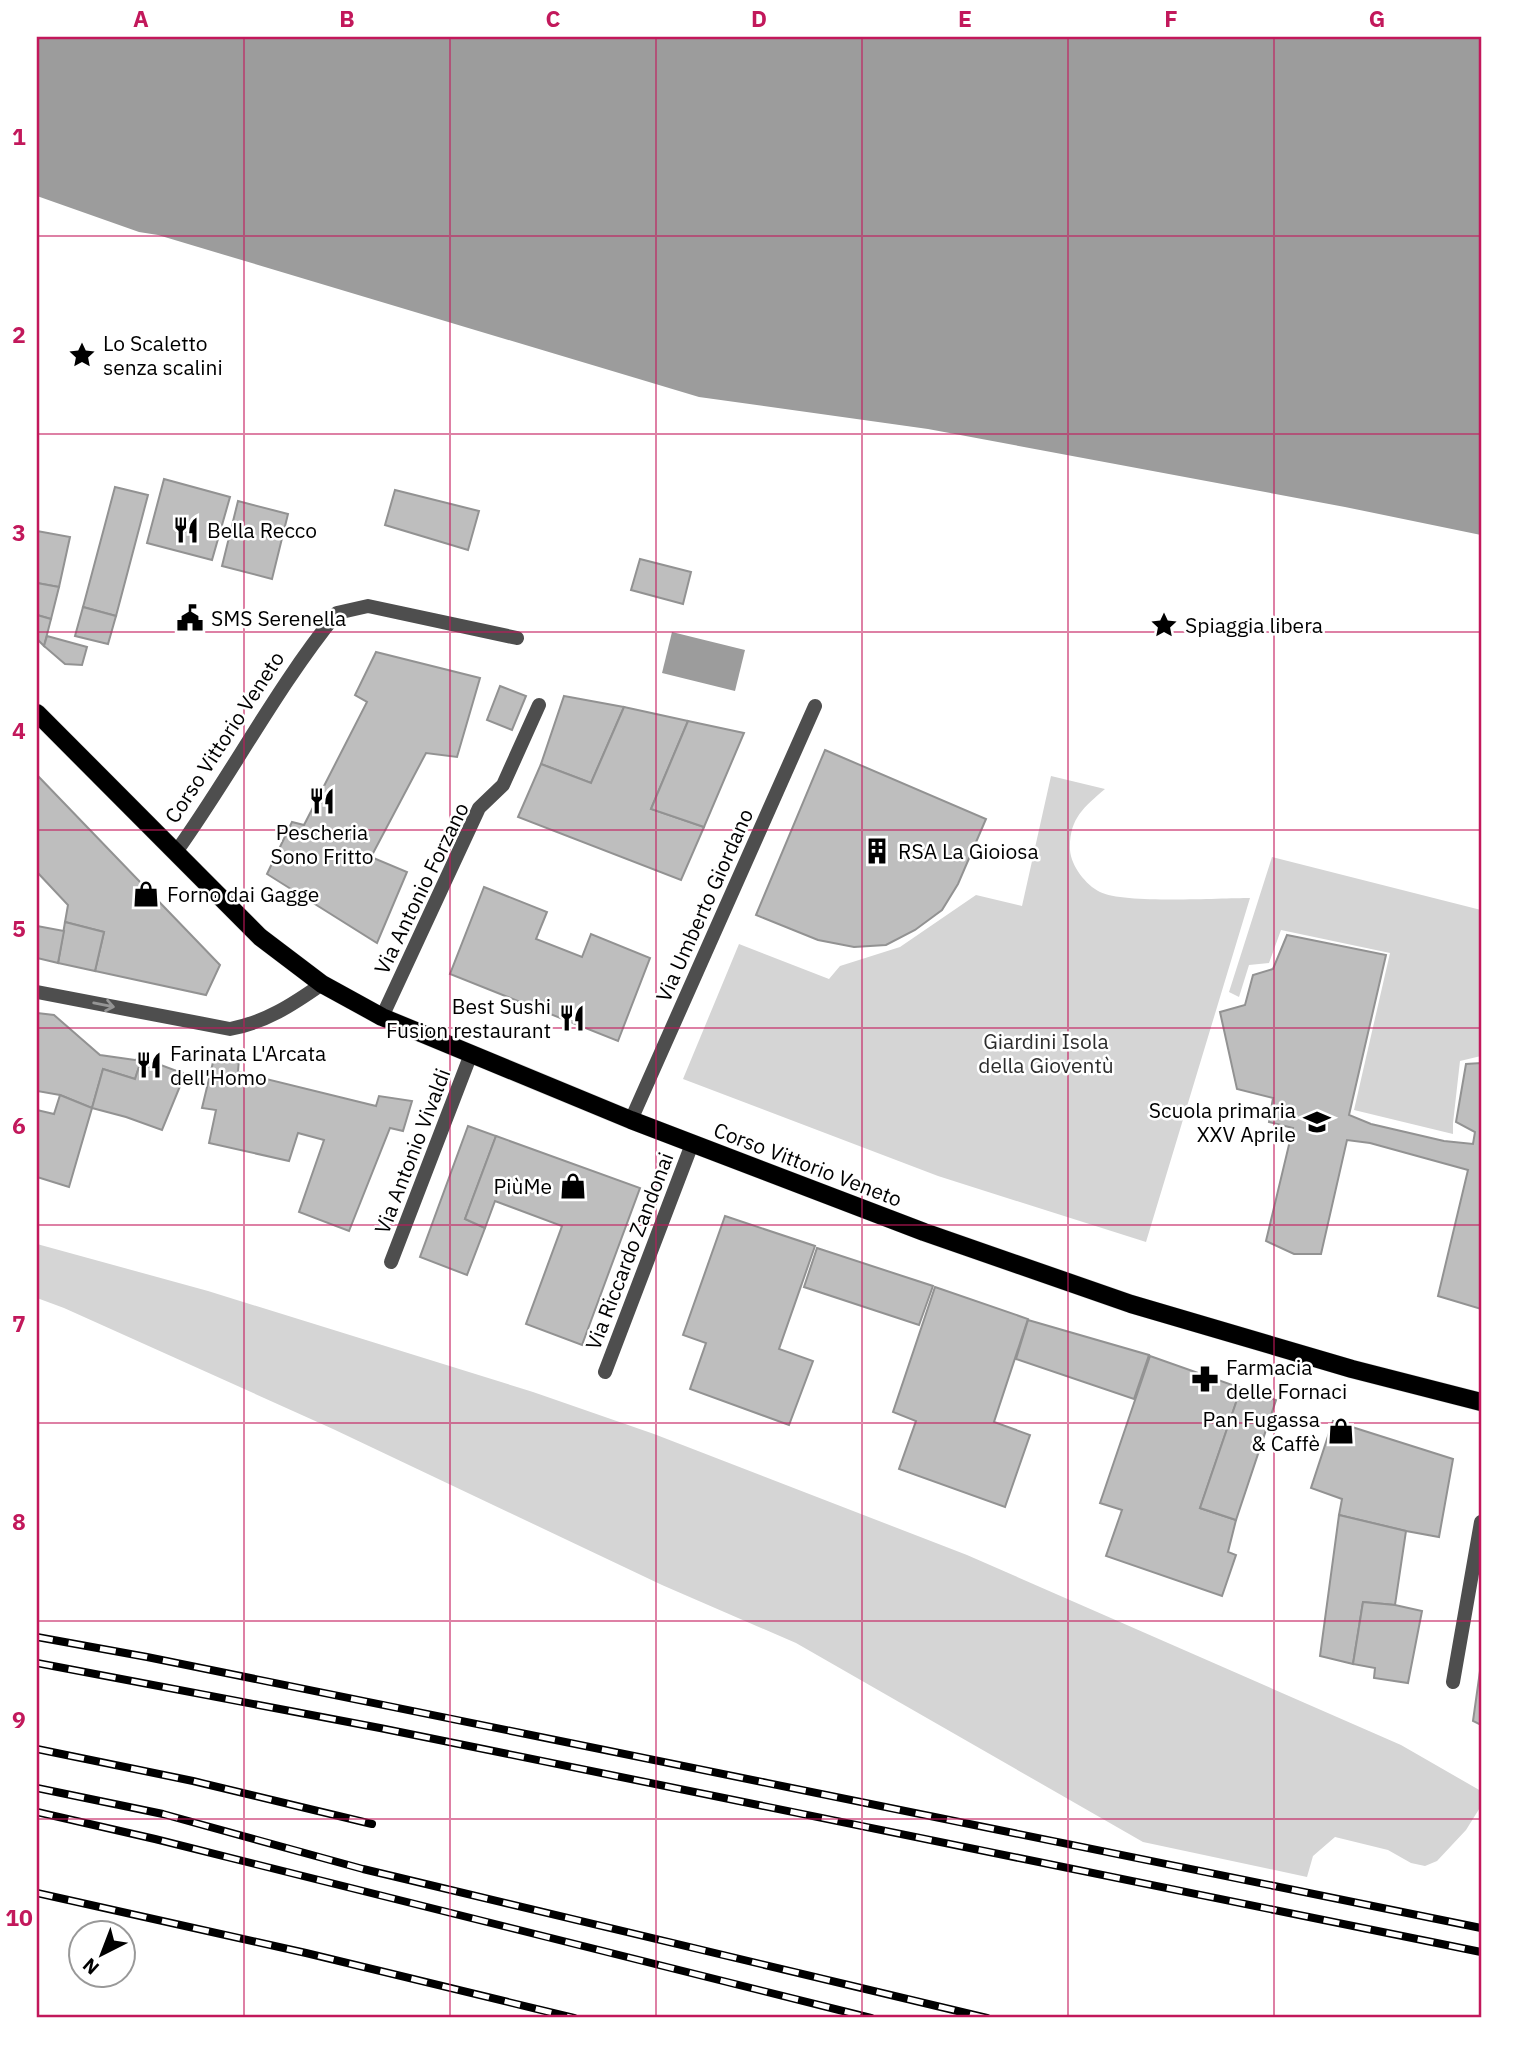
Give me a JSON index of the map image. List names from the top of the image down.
{
  "streets": {
    "main road": ["Corso Vittorio Veneto"],
    "street": [
      "Via Antonio Forzano",
      "Via Umberto Giordano",
      "Via Antonio Vivaldi",
      "Via Riccardo Zandonai"
    ]
  },
  "crossings": [
    ["Corso Vittorio Veneto", "Via Antonio Forzano"],
    ["Corso Vittorio Veneto", "Via Umberto Giordano"],
    ["Corso Vittorio Veneto", "Via Antonio Vivaldi"],
    ["Corso Vittorio Veneto", "Via Riccardo Zandonai"]
  ],
  "parks": ["Giardini Isola della Gioventù"],
  "places": {
    "place": ["Lo Scaletto senza scalini", "Spiaggia libera"],
    "restaurant": [
      "Bella Recco",
      "Pescheria Sono Fritto",
      "Best Sushi Fusion restaurant",
      "Farinata L'Arcata dell'Homo"
    ],
    "public building": ["SMS Serenella"],
    "building": ["RSA La Gioiosa"],
    "shop": ["Forno dai Gagge", "PiùMe", "Pan Fugassa & Caffè"],
    "school or university": ["Scuola primaria XXV Aprile"],
    "pharmacy": ["Farmacia delle Fornaci"]
  },
  "north": "bottom left",
  "grid": {
    "columns": [
      "A",
      "B",
      "C",
      "D",
      "E",
      "F",
      "G"
    ],
    "rows": [
      "1",
      "2",
      "3",
      "4",
      "5",
      "6",
      "7",
      "8",
      "9",
      "10"
    ]
  }
}
